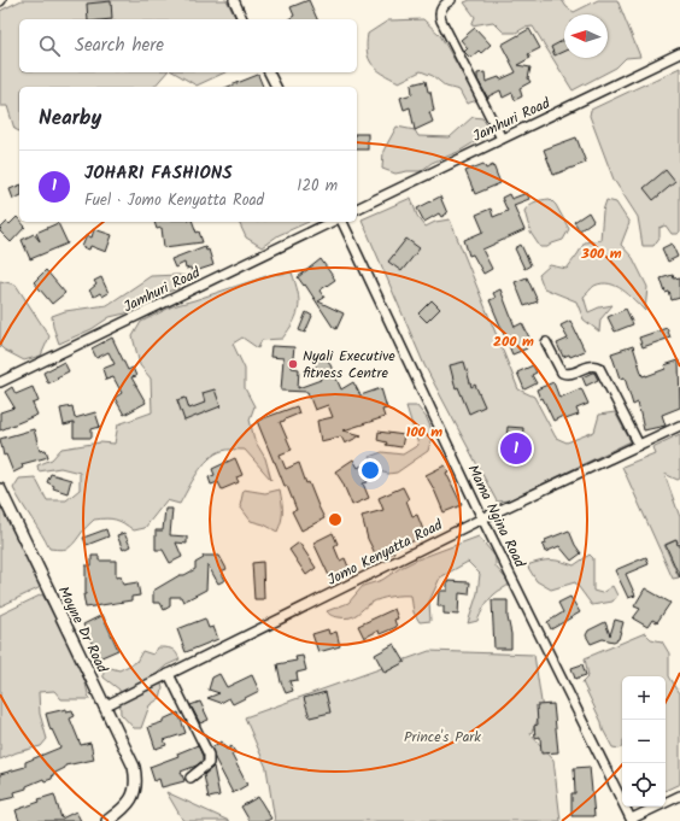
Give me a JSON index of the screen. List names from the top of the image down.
{
  "streets": {
    "main road": ["Moyne Dr Road"],
    "street": ["Jamhuri Road", "Mama Ngina Road", "Jomo Kenyatta Road"]
  },
  "crossings": [
    ["Mama Ngina Road", "Jomo Kenyatta Road"],
    ["Jomo Kenyatta Road", "Moyne Dr Road"]
  ],
  "parks": ["Prince's Park"],
  "places": ["Nyali Executive fitness Centre"],
  "north": "left",
  "page": {
    "search": "Search here",
    "heading": "Nearby",
    "list": [
      {
        "mark": "1",
        "name": "JOHARI FASHIONS",
        "note": "Fuel · Jomo Kenyatta Road",
        "value": "120 m"
      }
    ],
    "pins": "1",
    "map_buttons": ["+", "−"]
  },
  "rings": ["300 m", "200 m", "100 m"]
}
